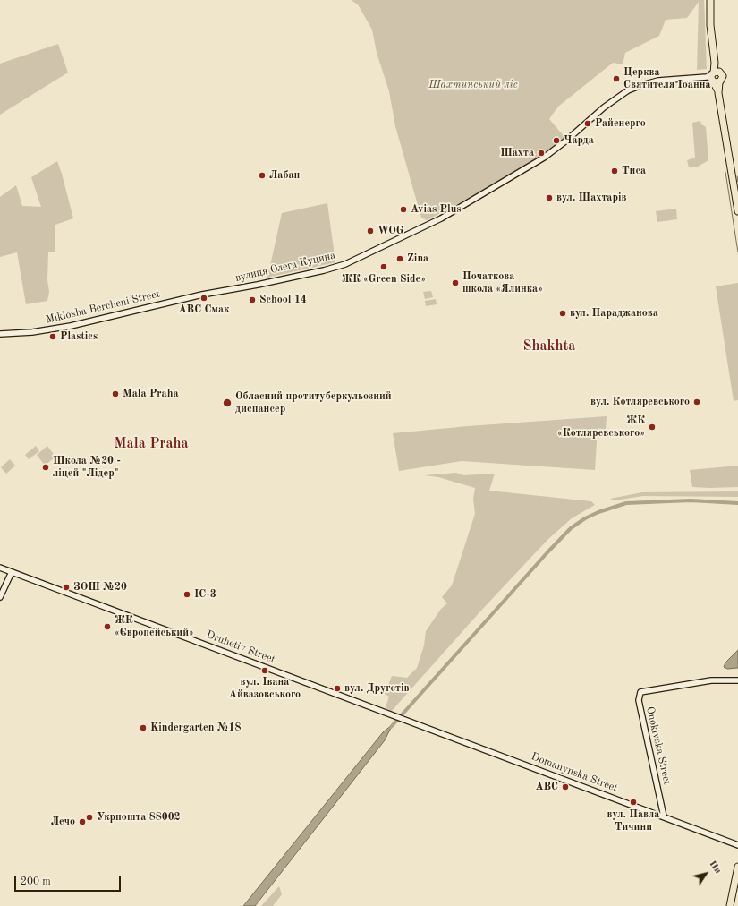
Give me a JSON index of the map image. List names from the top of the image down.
{
  "streets": {
    "street": [
      "вулиця Олега Куцина",
      "Miklosha Bercheni Street",
      "Druhetiv Street",
      "Onokivska Street",
      "Domanynska Street"
    ]
  },
  "crossings": [
    ["вулиця Олега Куцина", "Miklosha Bercheni Street"],
    ["Druhetiv Street", "Domanynska Street"],
    ["Onokivska Street", "Domanynska Street"]
  ],
  "districts": ["Shakhta", "Mala Praha"],
  "parks": ["Шахтинський ліс"],
  "places": [
    "Церква Святителя Іоанна",
    "Райенерго",
    "Чарда",
    "Шахта",
    "Тиса",
    "Лабан",
    "вул. Шахтарів",
    "Avias Plus",
    "WOG",
    "Zina",
    "ЖК «Green Side»",
    "Початкова школа «Ялинка»",
    "ABC Смак",
    "School 14",
    "вул. Параджанова",
    "Plastics",
    "Mala Praha",
    "вул. Котляревського",
    "Обласний протитуберкульозний диспансер",
    "ЖК «Котляревського»",
    "Школа №20 - ліцей \"Лідер\"",
    "ЗОШ №20",
    "ІС-3",
    "ЖК «Європейський»",
    "вул. Івана Айвазовського",
    "вул. Другетів",
    "Kindergarten №18",
    "ABC",
    "вул. Павла Тичини",
    "Укрпошта 88002",
    "Лечо"
  ],
  "scale_bar": "200 m",
  "north": "top right"
}
